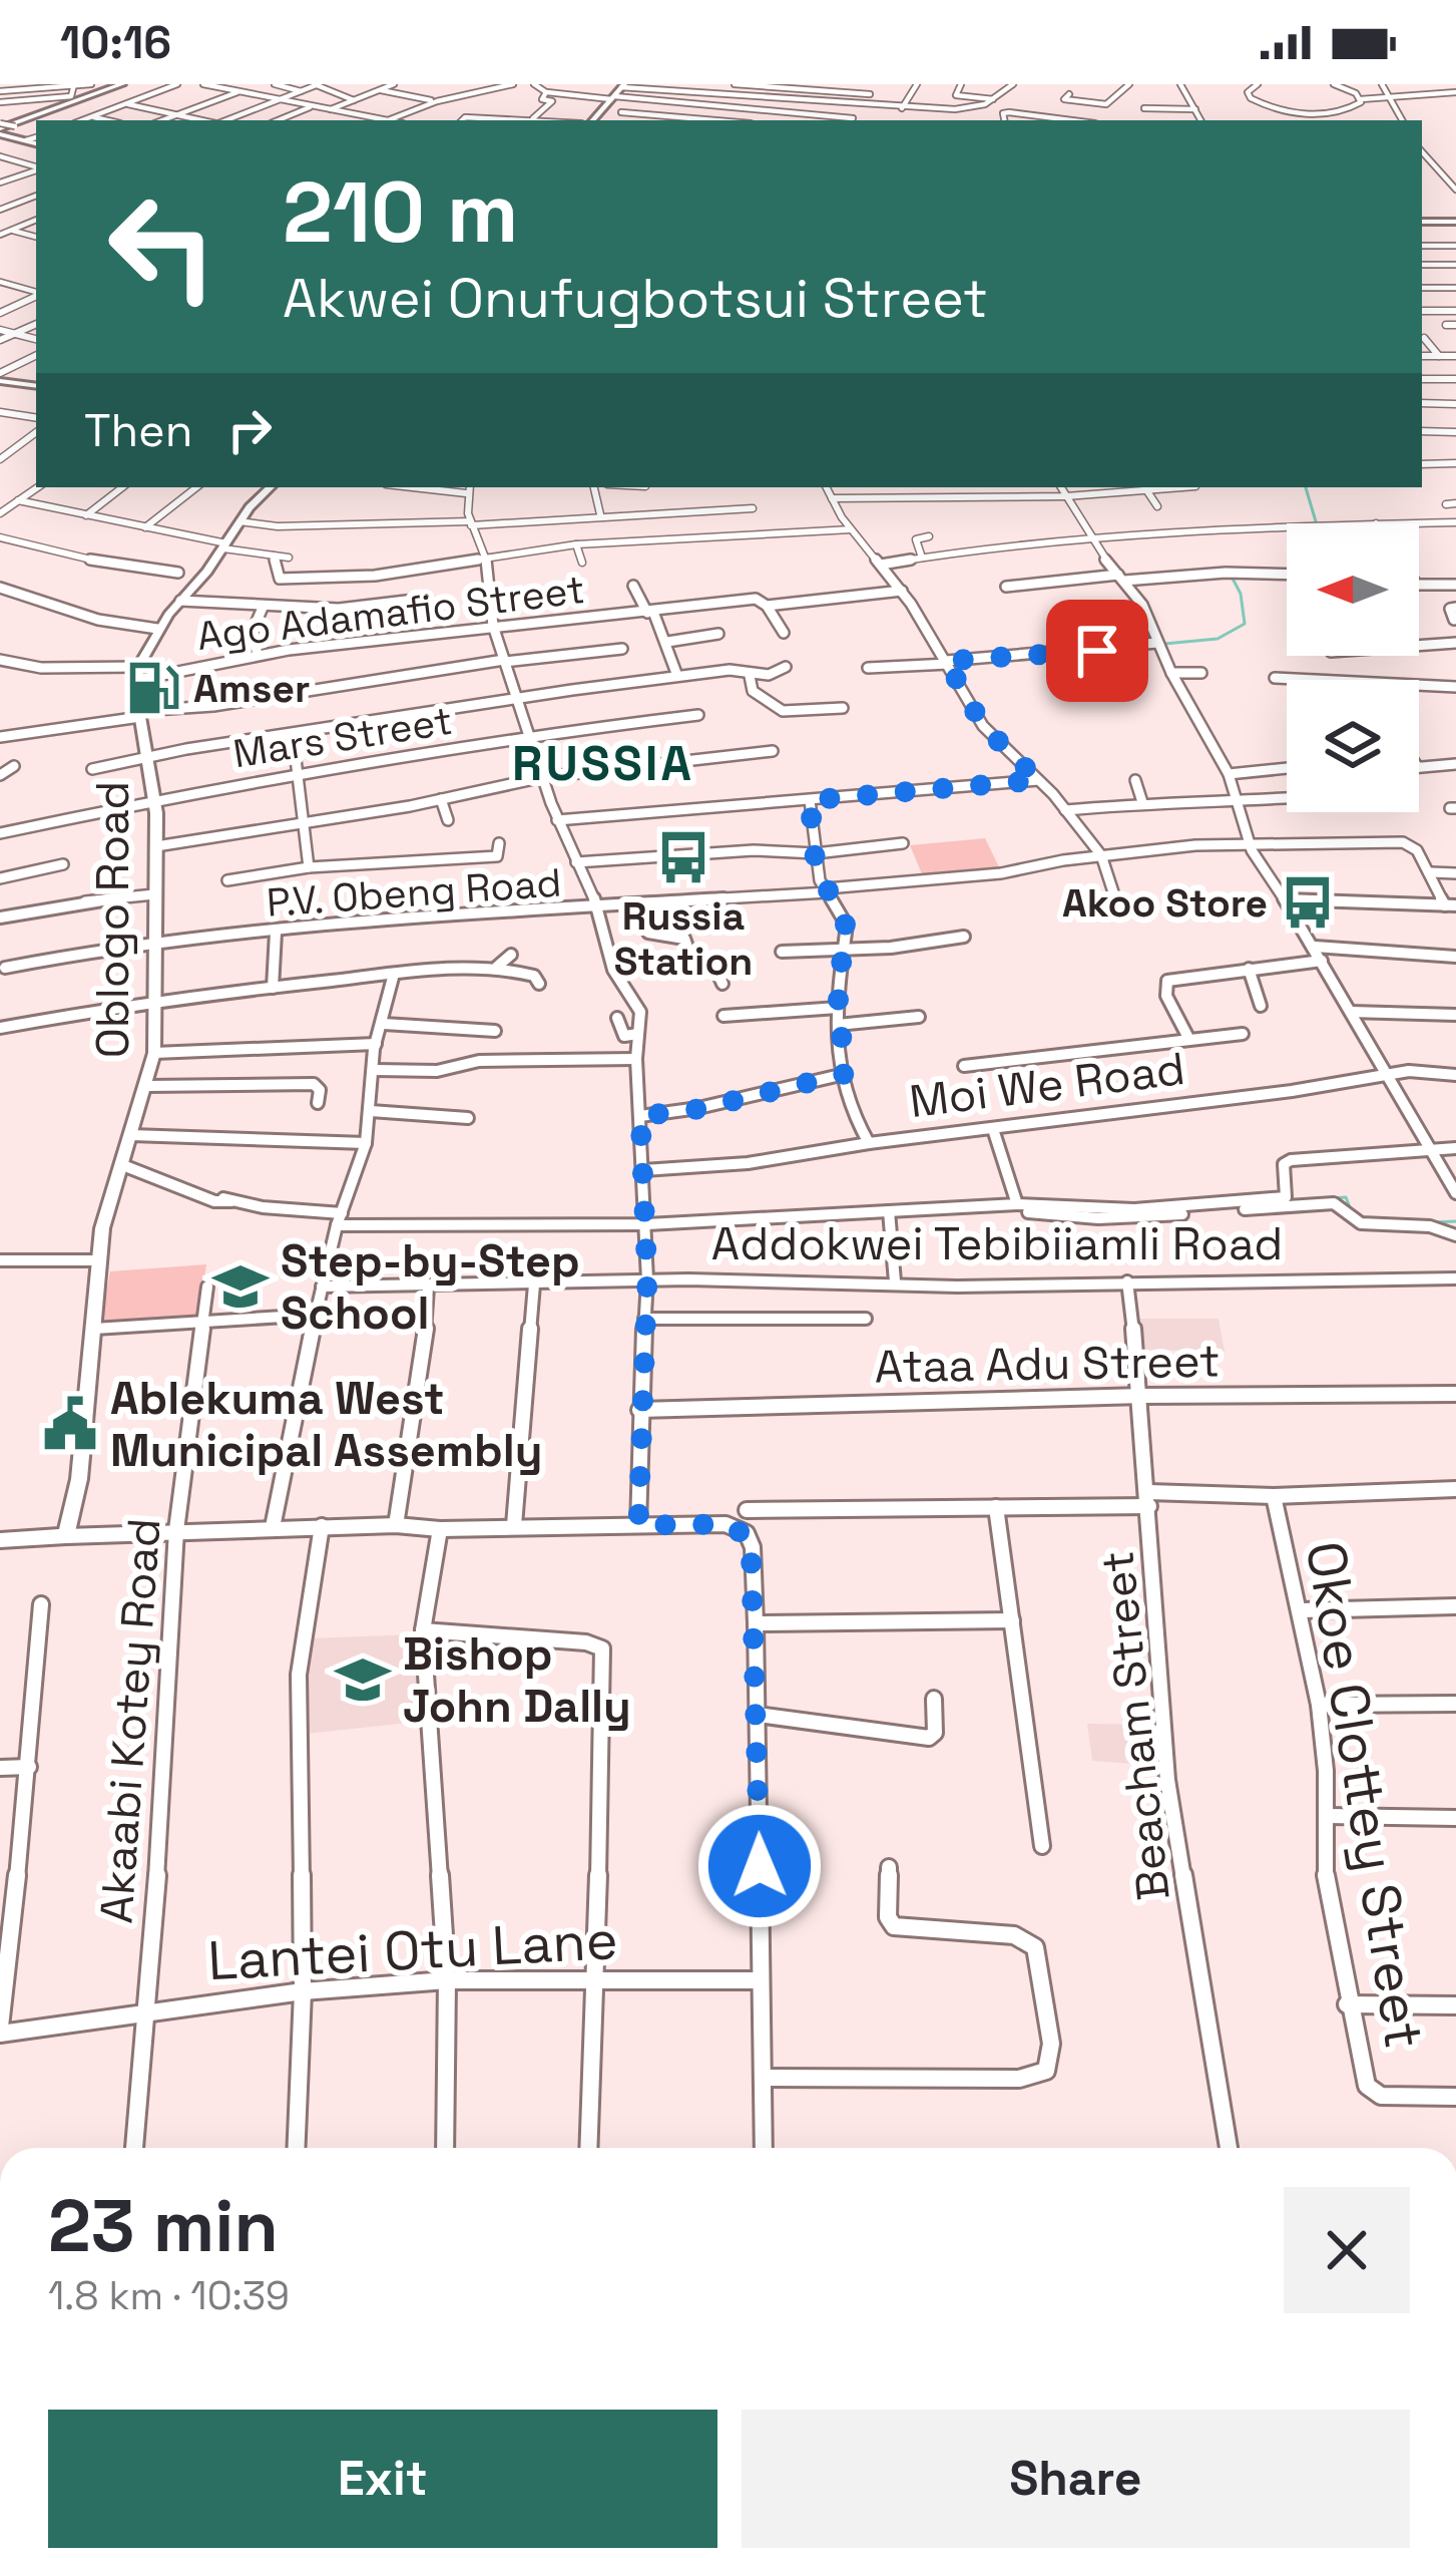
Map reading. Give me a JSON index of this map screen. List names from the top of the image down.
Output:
{
  "streets": {
    "main road": ["Oblogo Road"],
    "street": [
      "Ago Adamafio Street",
      "Mars Street",
      "P.V. Obeng Road",
      "Moi We Road",
      "Addokwei Tebibiiamli Road",
      "Ataa Adu Street",
      "Akaabi Kotey Road",
      "Beacham Street",
      "Okoe Clottey Street",
      "Lantei Otu Lane"
    ]
  },
  "crossings": [
    ["Ago Adamafio Street", "Oblogo Road"],
    ["Mars Street", "Oblogo Road"],
    ["P.V. Obeng Road", "Oblogo Road"],
    ["Addokwei Tebibiiamli Road", "Beacham Street"],
    ["Ataa Adu Street", "Beacham Street"],
    ["Akaabi Kotey Road", "Lantei Otu Lane"]
  ],
  "districts": ["RUSSIA"],
  "places": {
    "fuel station": ["Amser"],
    "bus stop": ["Russia Station", "Akoo Store"],
    "school or university": ["Step-by-Step School", "Bishop John Dally"],
    "public building": ["Ablekuma West Municipal Assembly"]
  },
  "north": "left",
  "page": {
    "status": "10:16",
    "turn": ["210 m", "Akwei Onufugbotsui Street"],
    "then": "Then",
    "heading": ["23 min", "1.8 km · 10:39"],
    "buttons": ["Exit", "Share"]
  }
}
